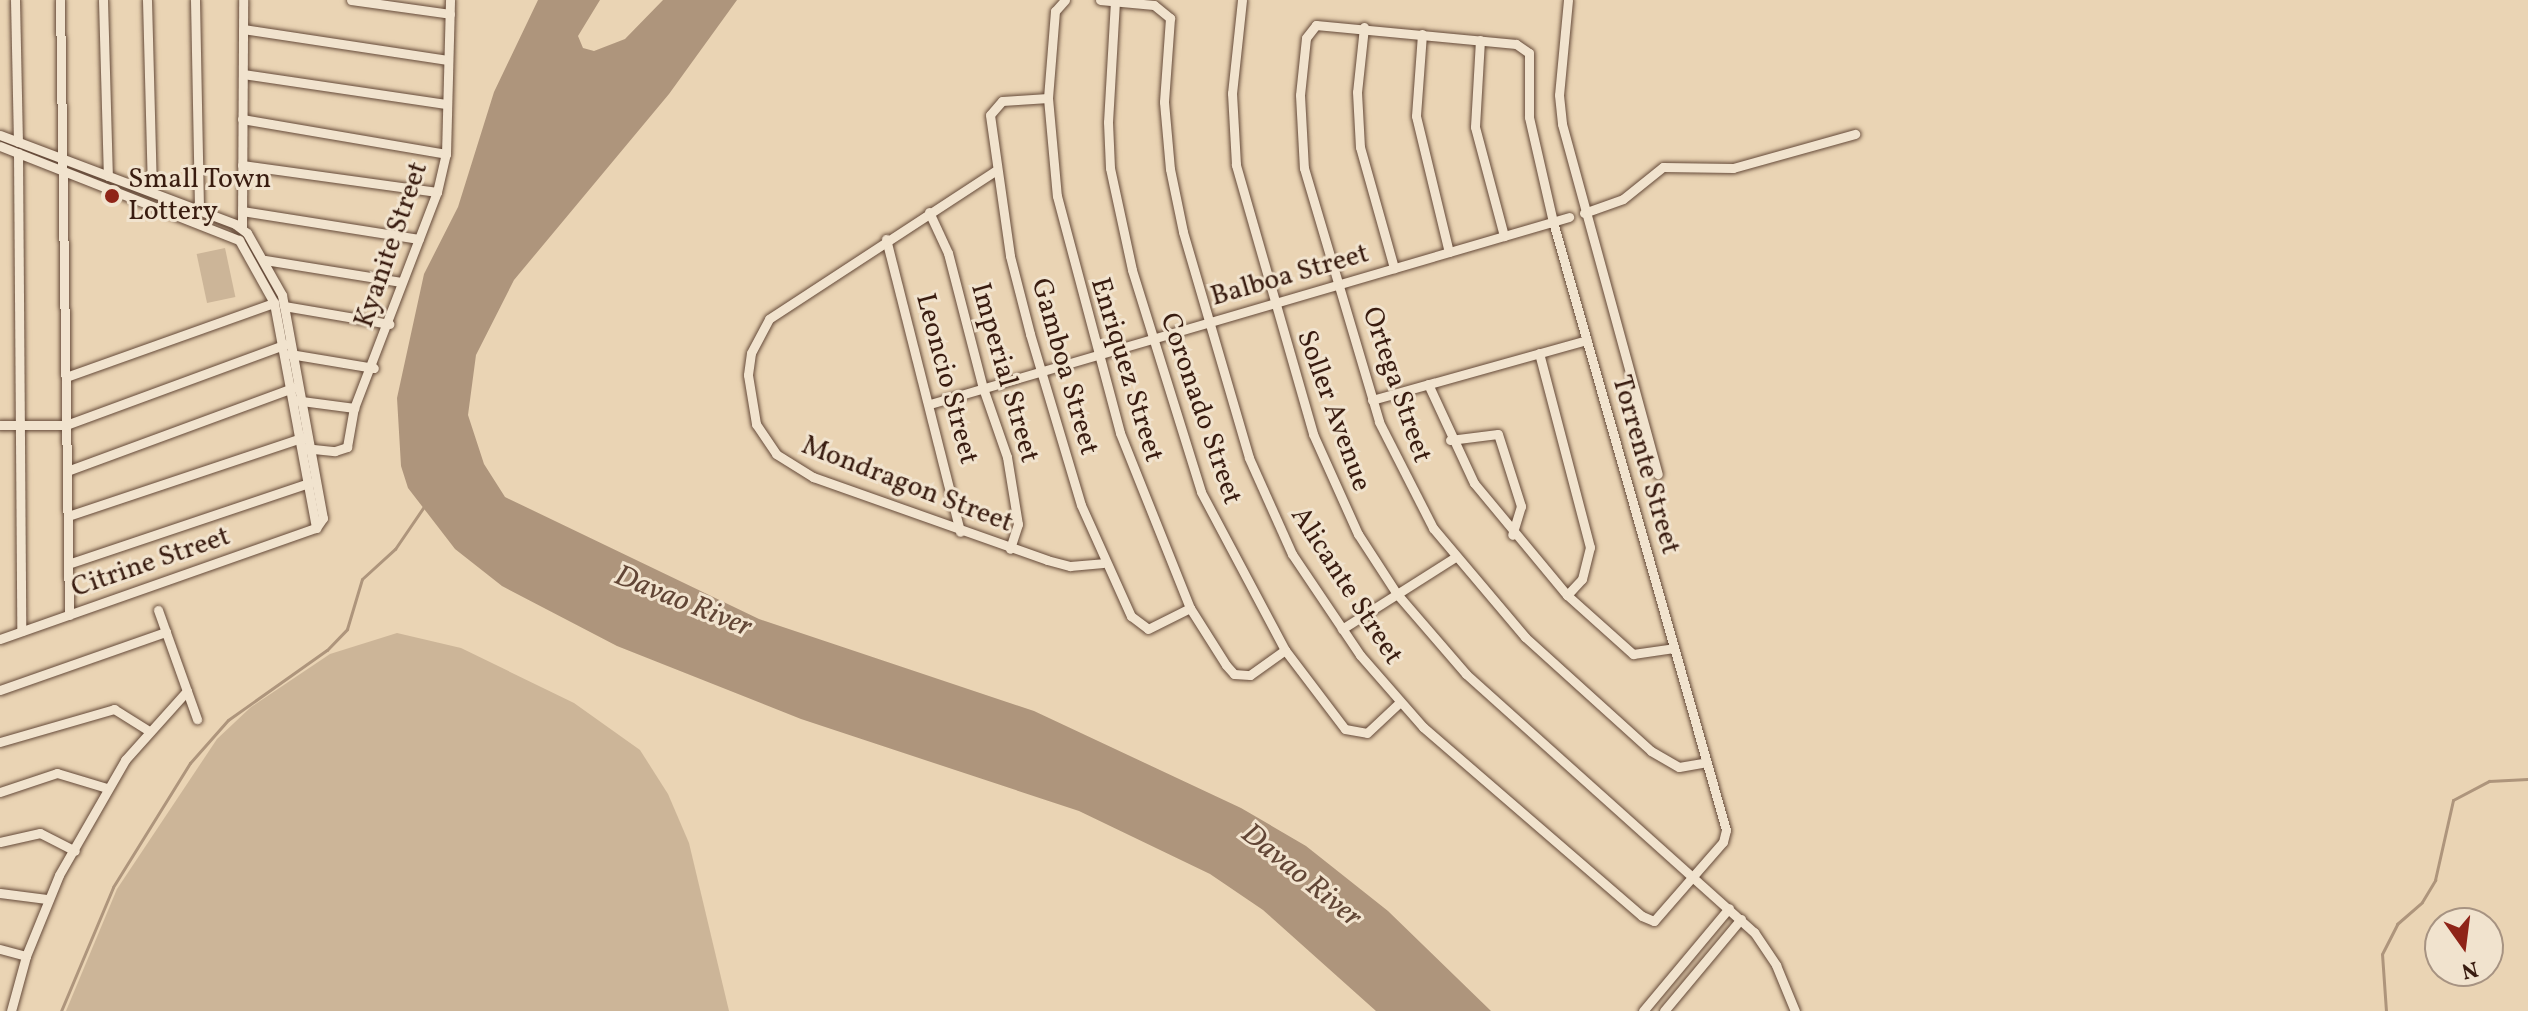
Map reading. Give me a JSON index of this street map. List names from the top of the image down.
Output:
{
  "streets": {
    "street": [
      "Kyanite Street",
      "Balboa Street",
      "Gamboa Street",
      "Enriquez Street",
      "Imperial Street",
      "Leoncio Street",
      "Ortega Street",
      "Coronado Street",
      "Soller Avenue",
      "Torrente Street",
      "Mondragon Street",
      "Citrine Street",
      "Alicante Street"
    ]
  },
  "crossings": [
    ["Balboa Street", "Gamboa Street"],
    ["Balboa Street", "Enriquez Street"],
    ["Balboa Street", "Imperial Street"],
    ["Balboa Street", "Leoncio Street"],
    ["Balboa Street", "Ortega Street"],
    ["Balboa Street", "Coronado Street"],
    ["Balboa Street", "Soller Avenue"],
    ["Balboa Street", "Torrente Street"],
    ["Balboa Street", "Alicante Street"],
    ["Gamboa Street", "Enriquez Street"],
    ["Gamboa Street", "Mondragon Street"],
    ["Enriquez Street", "Coronado Street"],
    ["Imperial Street", "Mondragon Street"],
    ["Leoncio Street", "Mondragon Street"],
    ["Ortega Street", "Torrente Street"],
    ["Coronado Street", "Alicante Street"],
    ["Soller Avenue", "Torrente Street"],
    ["Soller Avenue", "Alicante Street"],
    ["Torrente Street", "Alicante Street"]
  ],
  "water": ["Davao River"],
  "places": ["Small Town Lottery"],
  "north": "bottom"
}
